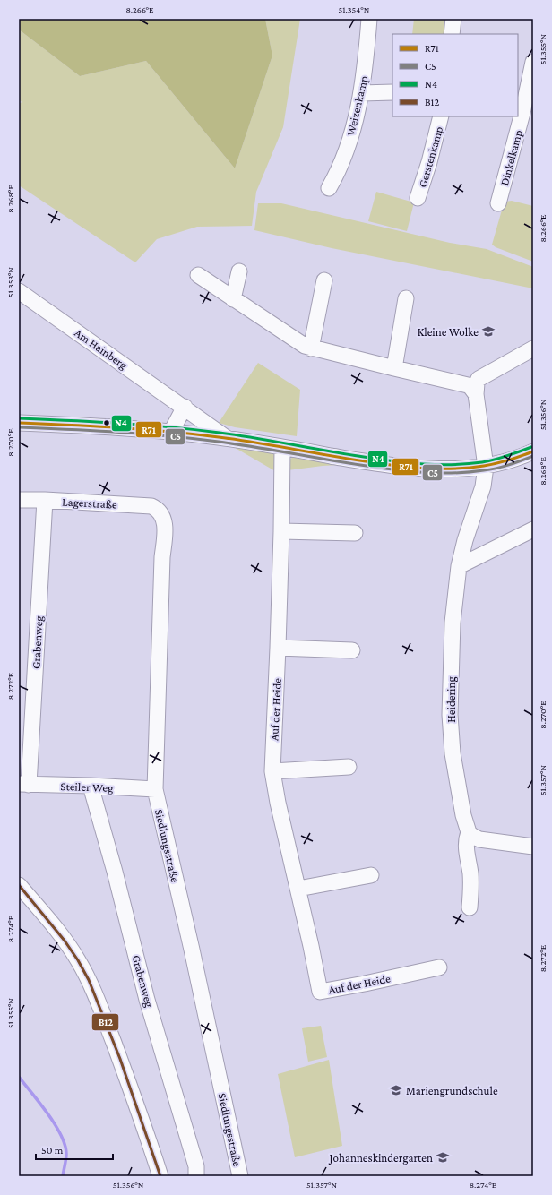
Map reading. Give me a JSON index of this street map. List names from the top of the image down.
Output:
{
  "streets": {
    "street": [
      "Weizenkamp",
      "Gerstenkamp",
      "Dinkelkamp",
      "Am Hainberg",
      "Lagerstraße",
      "Grabenweg",
      "Heidering",
      "Auf der Heide",
      "Steiler Weg",
      "Siedlungsstraße"
    ]
  },
  "crossings": [
    ["Lagerstraße", "Grabenweg"],
    ["Lagerstraße", "Siedlungsstraße"],
    ["Grabenweg", "Steiler Weg"],
    ["Steiler Weg", "Siedlungsstraße"]
  ],
  "places": {
    "school or university": ["Kleine Wolke", "Mariengrundschule", "Johanneskindergarten"]
  },
  "lines": [
    "transit line N4",
    "transit line R71",
    "transit line C5",
    "transit line B12"
  ],
  "legend": [
    "R71",
    "C5",
    "N4",
    "B12"
  ],
  "scale_bar": "50 m",
  "coordinates": [
    "8.266°E",
    "51.354°N",
    "51.355°N",
    "8.268°E",
    "51.353°N",
    "51.356°N",
    "8.270°E",
    "8.272°E",
    "51.357°N",
    "8.274°E"
  ]
}
